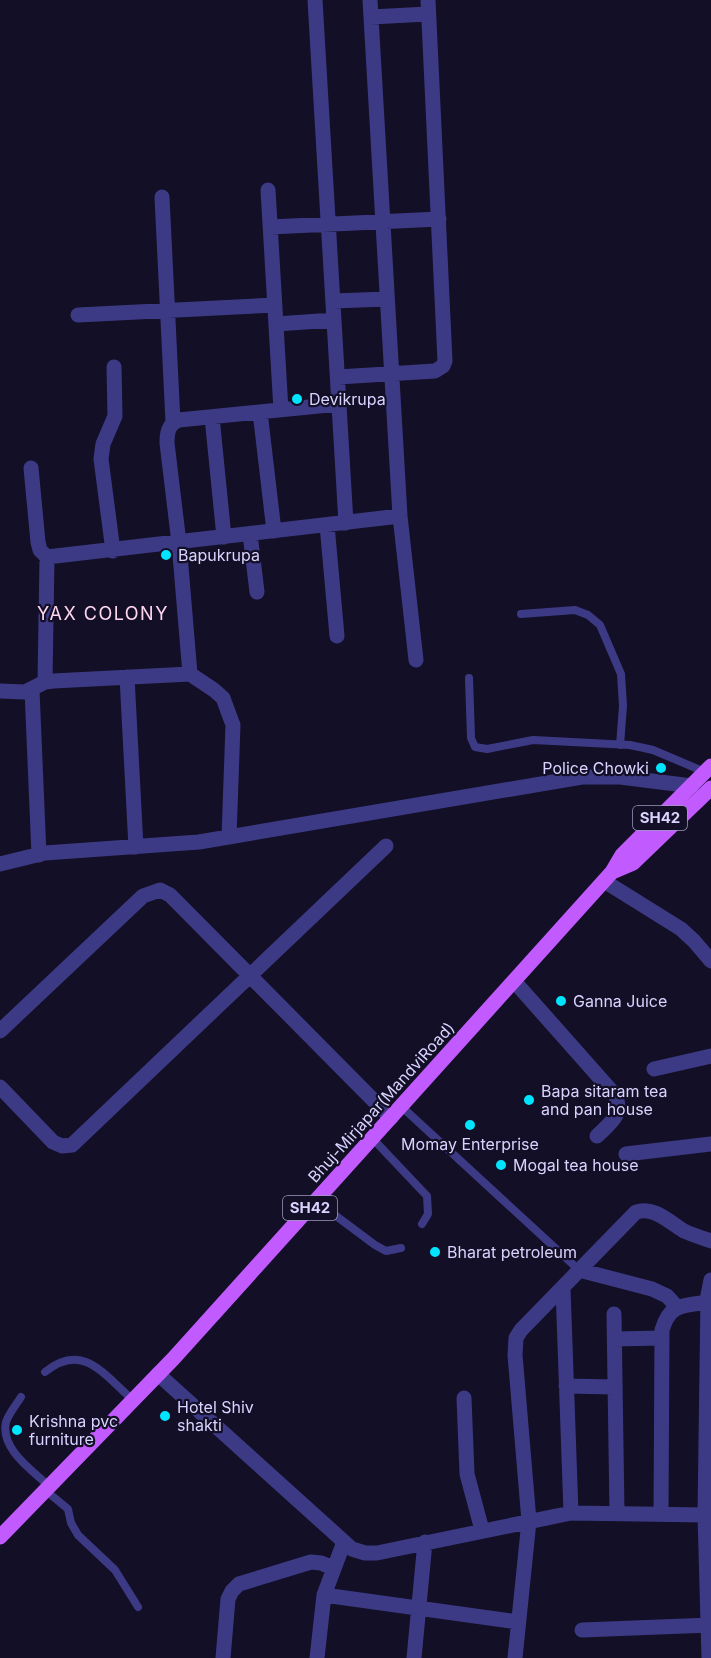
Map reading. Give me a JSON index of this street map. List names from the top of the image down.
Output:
{
  "streets": {
    "main road": ["SH42", "Bhuj-Mirjapar(MandviRoad)"]
  },
  "districts": ["YAX COLONY"],
  "places": [
    "Devikrupa",
    "Bapukrupa",
    "Police Chowki",
    "Ganna Juice",
    "Bapa sitaram tea and pan house",
    "Momay Enterprise",
    "Mogal tea house",
    "Bharat petroleum",
    "Hotel Shiv shakti",
    "Krishna pvc furniture"
  ]
}
